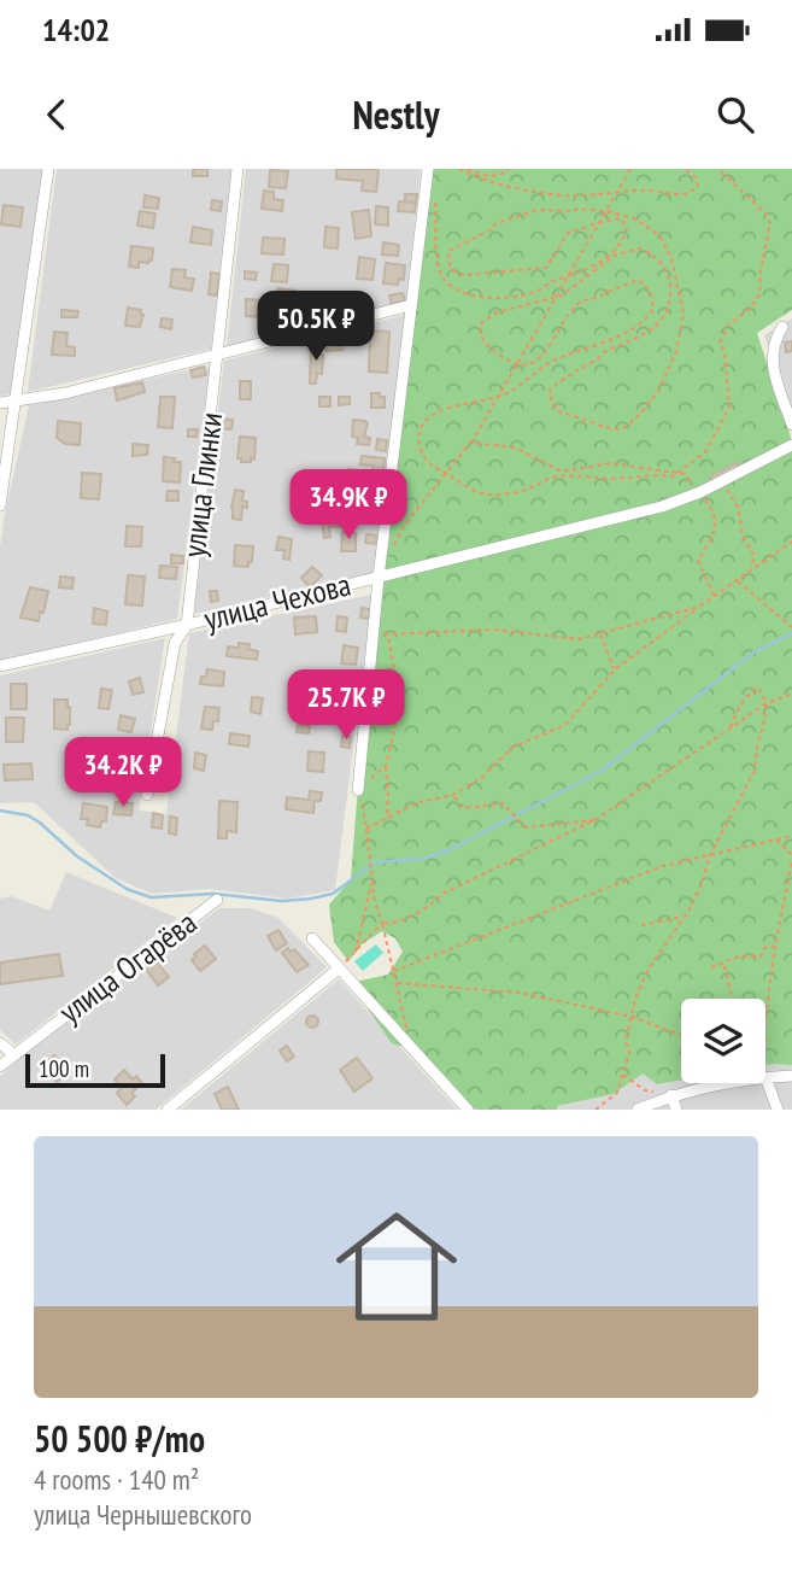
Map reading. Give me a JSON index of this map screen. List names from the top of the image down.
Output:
{
  "streets": {
    "street": ["улица Глинки", "улица Чехова", "улица Огарёва"]
  },
  "crossings": [
    ["улица Глинки", "улица Чехова"]
  ],
  "scale_bar": "100 m",
  "page": {
    "status": "14:02",
    "header": "Nestly",
    "price": [
      "50.5K ₽",
      "34.9K ₽",
      "25.7K ₽",
      "34.2K ₽"
    ],
    "scale": "100 m",
    "list": [
      {
        "name": "50 500 ₽/mo",
        "note": "4 rooms · 140 m² · улица Чернышевского"
      }
    ]
  }
}
